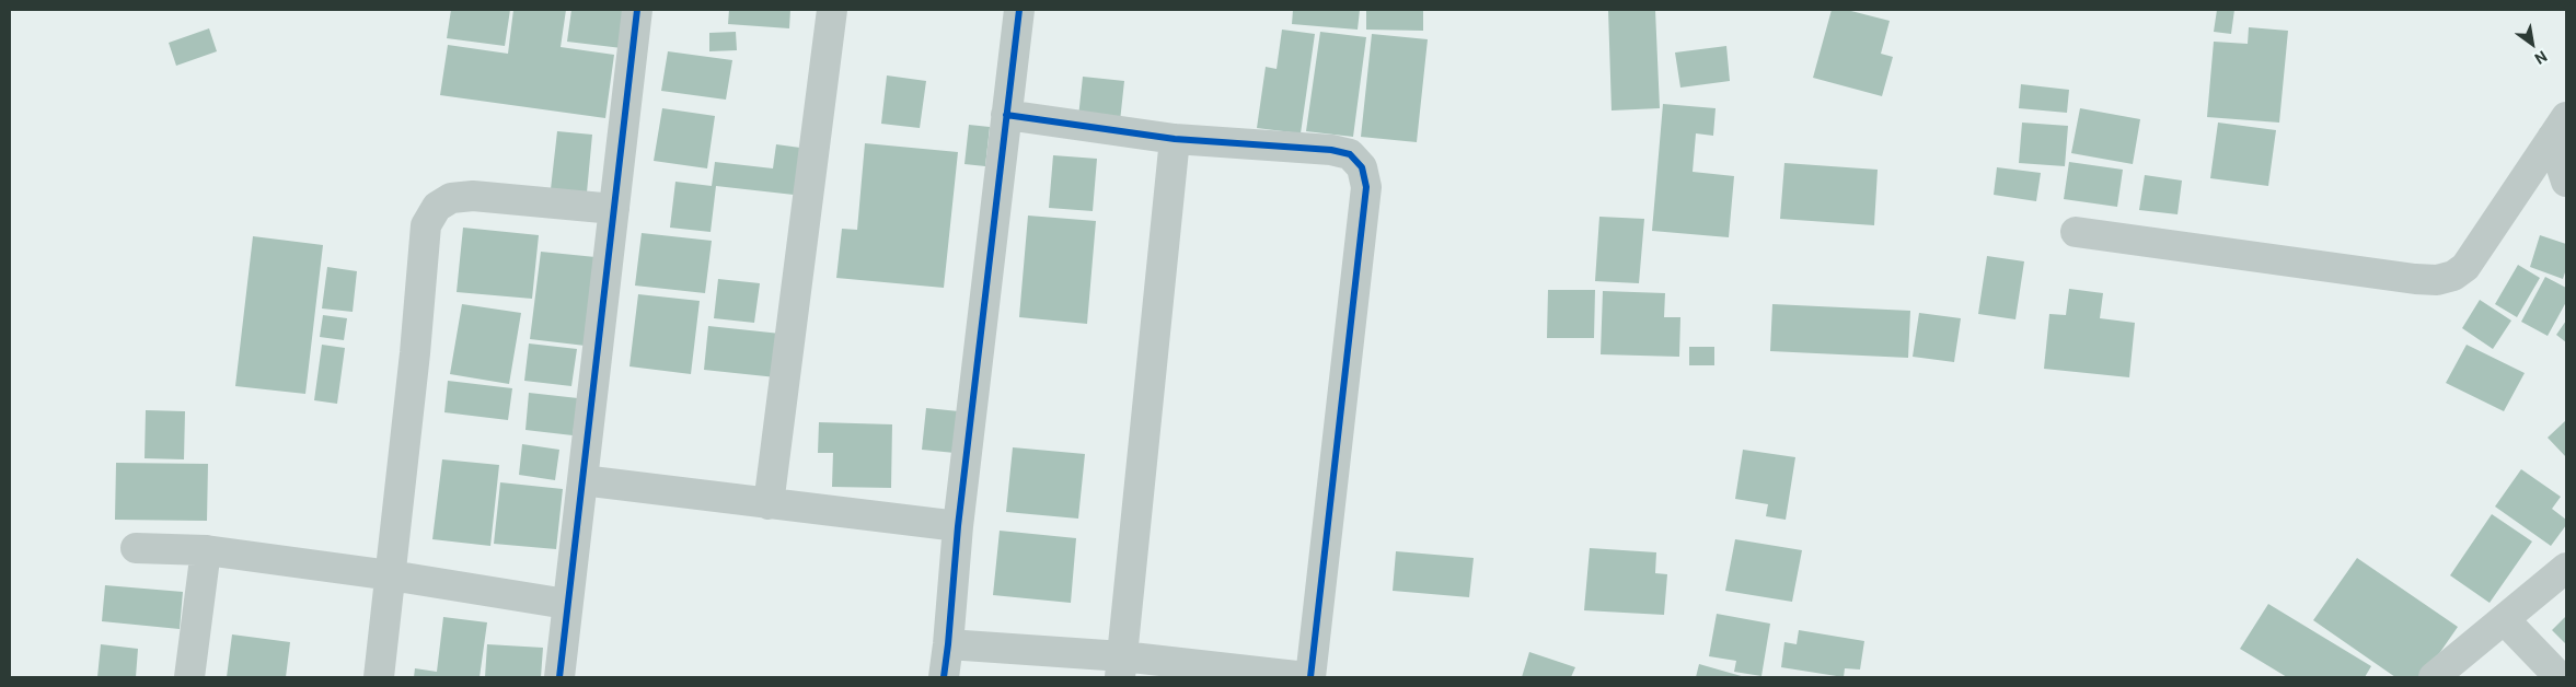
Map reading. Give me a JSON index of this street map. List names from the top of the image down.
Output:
{
  "north": "bottom right"
}
